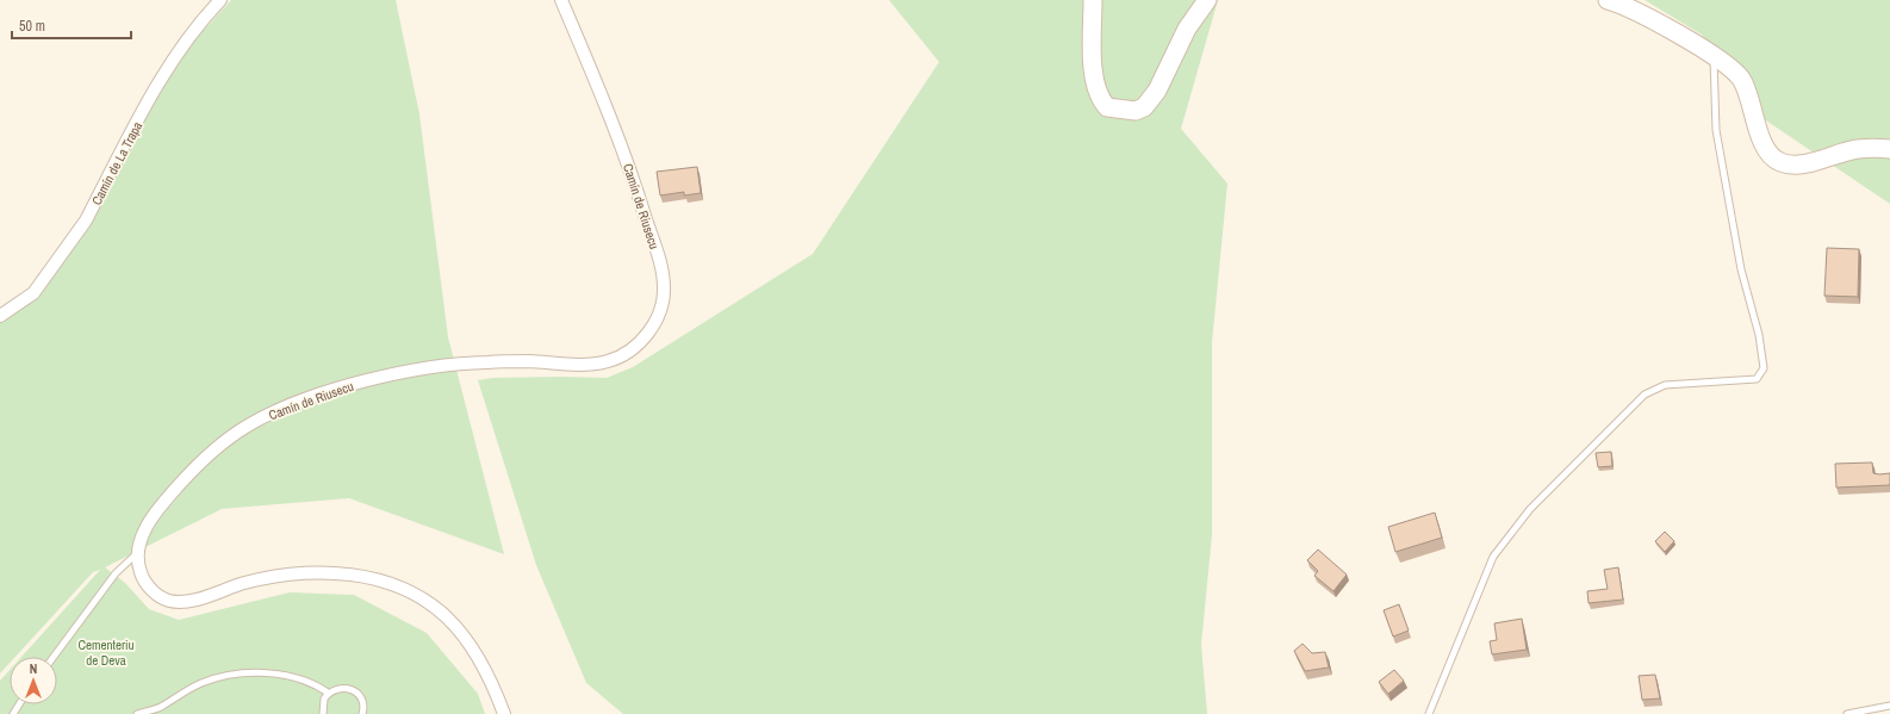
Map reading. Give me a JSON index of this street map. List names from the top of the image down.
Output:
{
  "streets": {
    "street": ["Camín de La Trapa", "Camín de Riusecu"]
  },
  "parks": ["Cementeriu de Deva"],
  "scale_bar": "50 m",
  "north": "top"
}
